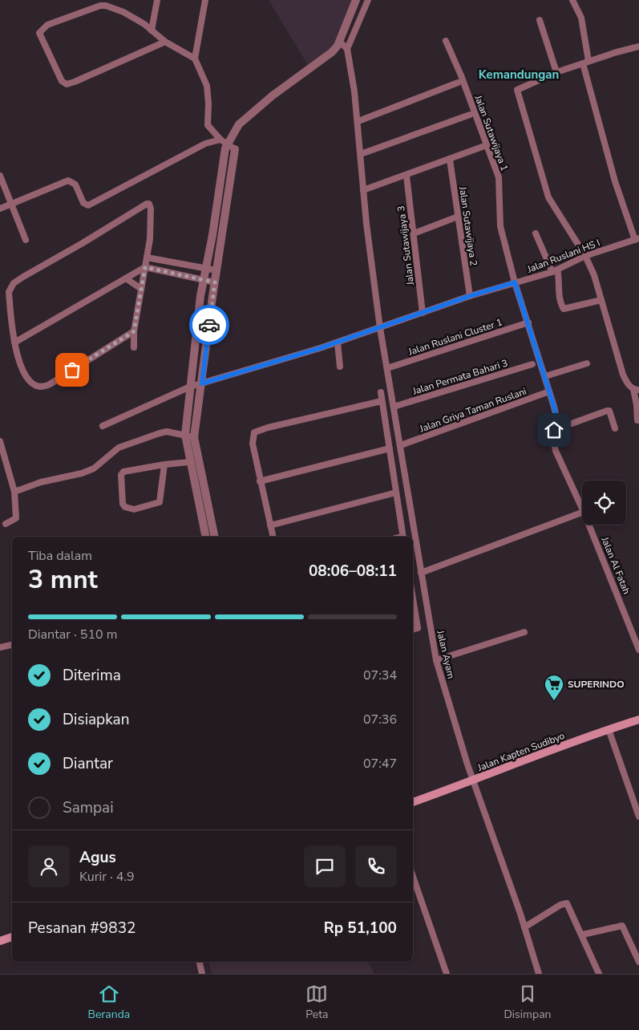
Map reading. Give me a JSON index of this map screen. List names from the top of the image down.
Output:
{
  "streets": {
    "main road": ["Jalan Kapten Sudibyo"],
    "street": [
      "Jalan Sutawijaya 1",
      "Jalan Sutawijaya 2",
      "Jalan Sutawijaya 3",
      "Jalan Ruslani HS I",
      "Jalan Ruslani Cluster 1",
      "Jalan Permata Bahari 3",
      "Jalan Griya Taman Ruslani",
      "Jalan Al Fatah",
      "Jalan Ayam"
    ]
  },
  "crossings": [
    ["Jalan Sutawijaya 1", "Jalan Ruslani HS I"],
    ["Jalan Sutawijaya 1", "Jalan Al Fatah"],
    ["Jalan Sutawijaya 2", "Jalan Ruslani HS I"],
    ["Jalan Sutawijaya 3", "Jalan Ruslani HS I"],
    ["Jalan Ruslani HS I", "Jalan Al Fatah"],
    ["Jalan Ruslani HS I", "Jalan Ayam"],
    ["Jalan Ruslani Cluster 1", "Jalan Al Fatah"],
    ["Jalan Ruslani Cluster 1", "Jalan Ayam"],
    ["Jalan Permata Bahari 3", "Jalan Ayam"],
    ["Jalan Griya Taman Ruslani", "Jalan Al Fatah"],
    ["Jalan Griya Taman Ruslani", "Jalan Ayam"],
    ["Jalan Ayam", "Jalan Kapten Sudibyo"]
  ],
  "districts": ["Kemandungan"],
  "places": {
    "supermarket": ["SUPERINDO"]
  },
  "page": {
    "heading": ["3 mnt", "Tiba dalam", "08:06–08:11"],
    "panel": [
      "Agus",
      "Kurir · 4.9",
      "Pesanan #9832",
      "Rp 51,100"
    ],
    "bar": "Diantar · 510 m",
    "list": [
      ["Diterima", "07:34"],
      ["Disiapkan", "07:36"],
      ["Diantar", "07:47"],
      "Sampai"
    ],
    "tabs": ["Beranda", "Peta", "Disimpan"]
  }
}
